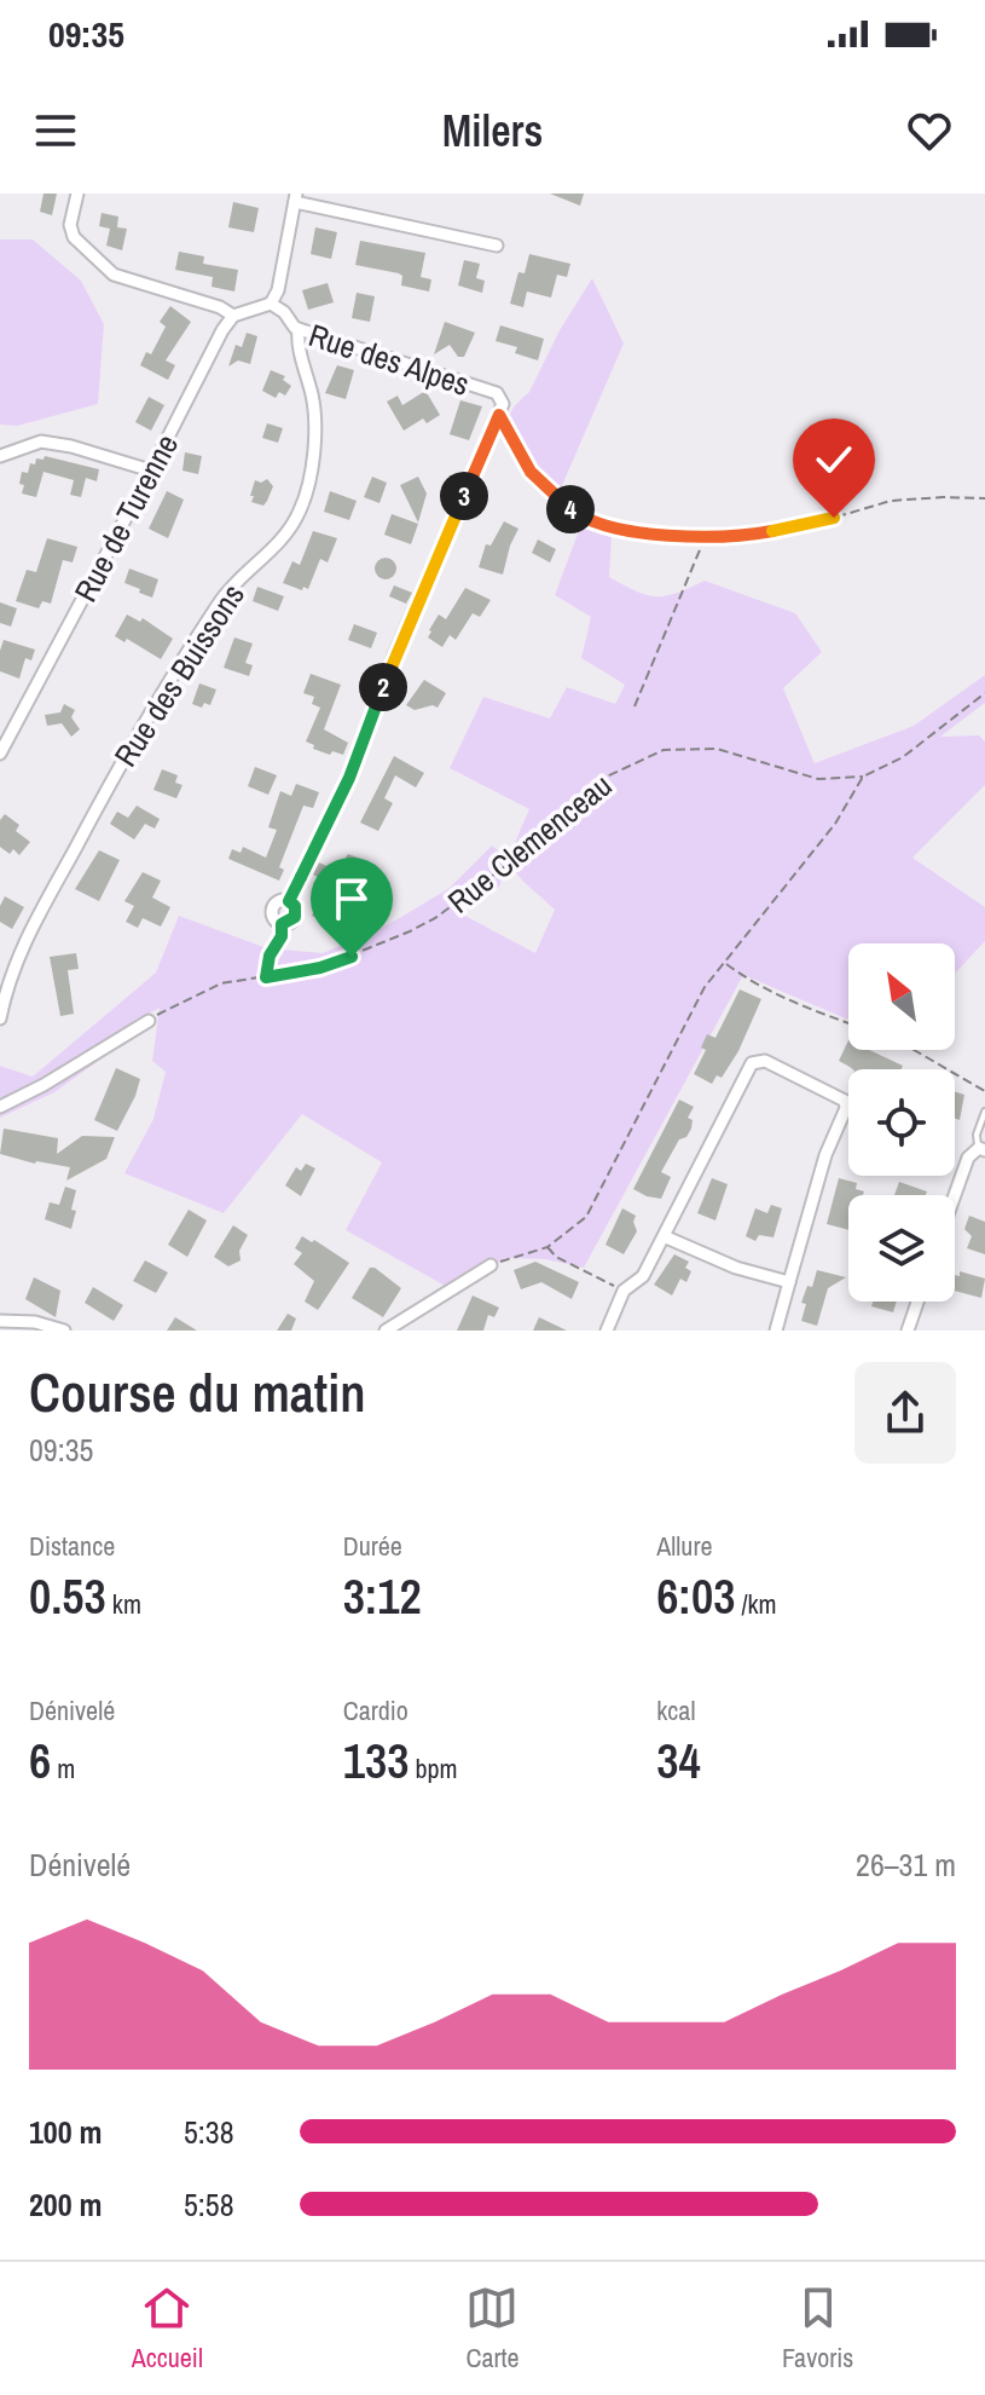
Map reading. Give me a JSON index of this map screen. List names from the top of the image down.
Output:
{
  "streets": {
    "street": ["Rue des Alpes", "Rue de Turenne", "Rue des Buissons"],
    "path": ["Rue Clemenceau"]
  },
  "crossings": [
    ["Rue des Alpes", "Rue des Buissons"]
  ],
  "north": "top left",
  "page": {
    "status": "09:35",
    "header": "Milers",
    "pins": ["3", "4", "2"],
    "heading": ["Course du matin", "09:35"],
    "stats": [
      ["Distance", "0.53 km"],
      ["Durée", "3:12"],
      ["Allure", "6:03 /km"],
      ["Dénivelé", "6 m"],
      ["Cardio", "133 bpm"],
      ["kcal", "34"]
    ],
    "chart": ["Dénivelé", "26–31 m"],
    "list": [
      {
        "name": "100 m",
        "note": "5:38"
      },
      {
        "name": "200 m",
        "note": "5:58"
      }
    ],
    "tabs": ["Accueil", "Carte", "Favoris"]
  }
}
